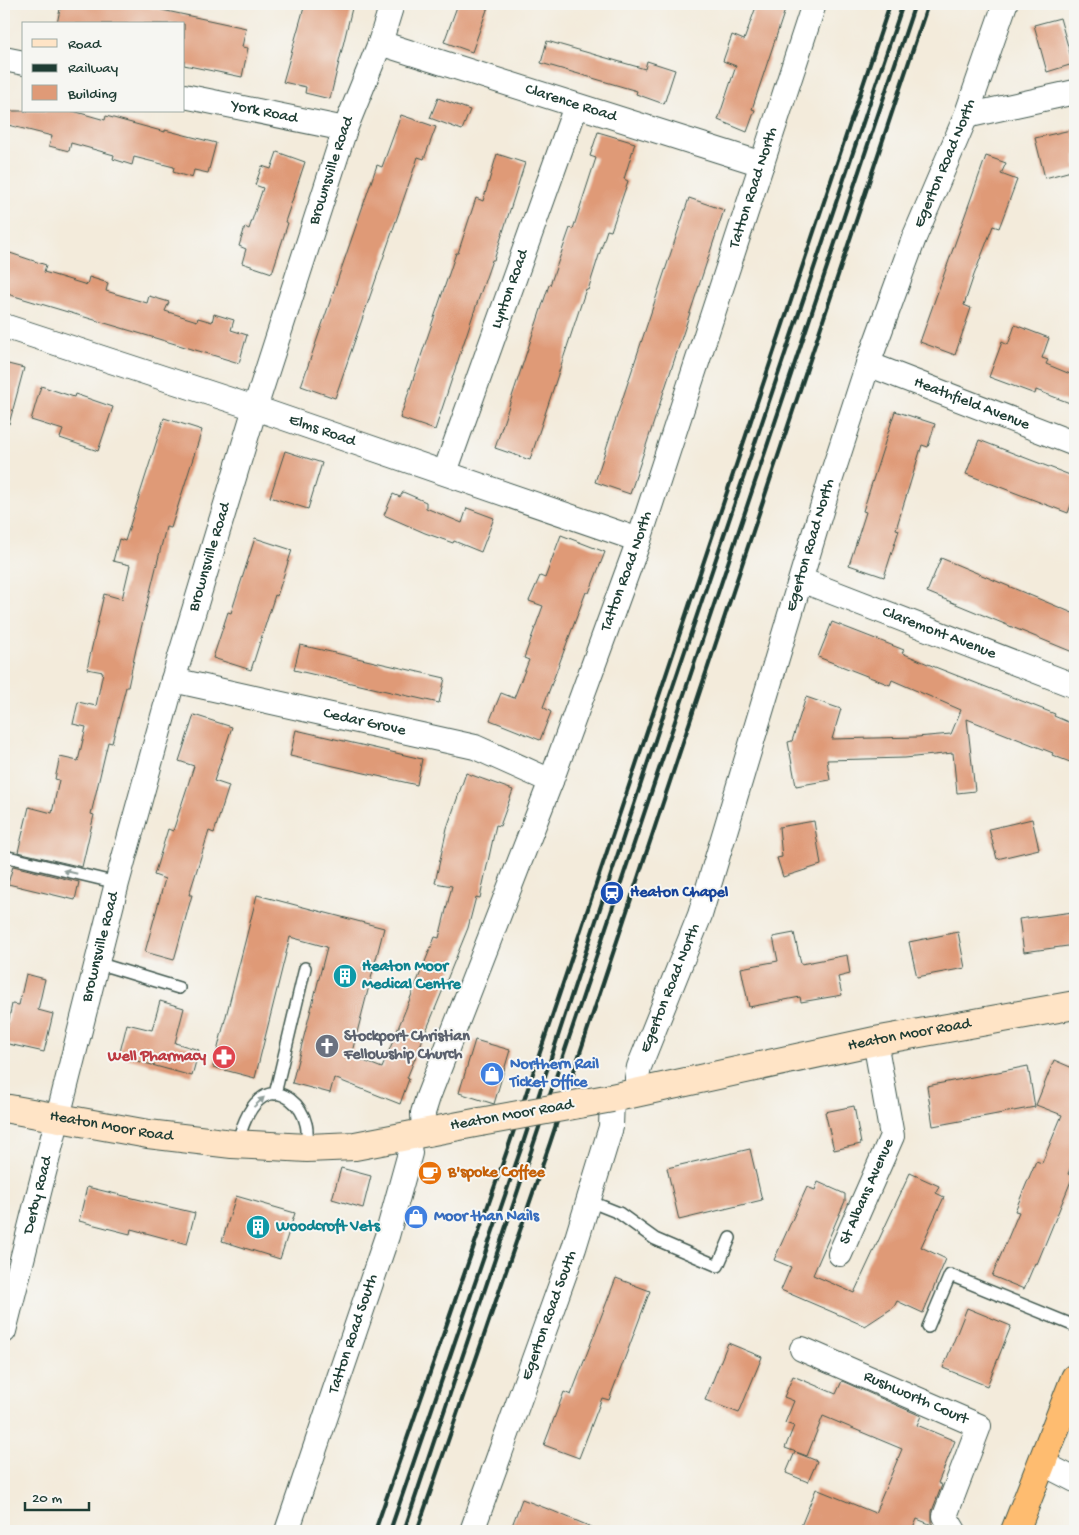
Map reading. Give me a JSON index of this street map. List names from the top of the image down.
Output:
{
  "streets": {
    "main road": ["Heaton Moor Road"],
    "street": [
      "Clarence Road",
      "York Road",
      "Egerton Road North",
      "Brownsville Road",
      "Tatton Road North",
      "Lynton Road",
      "Heathfield Avenue",
      "Elms Road",
      "Claremont Avenue",
      "Cedar Grove",
      "St Albans Avenue",
      "Derby Road",
      "Egerton Road South",
      "Tatton Road South",
      "Rushworth Court"
    ]
  },
  "crossings": [
    ["Clarence Road", "Brownsville Road"],
    ["Clarence Road", "Tatton Road North"],
    ["Clarence Road", "Lynton Road"],
    ["York Road", "Brownsville Road"],
    ["Egerton Road North", "Heathfield Avenue"],
    ["Egerton Road North", "Claremont Avenue"],
    ["Egerton Road North", "Heaton Moor Road"],
    ["Egerton Road North", "Egerton Road South"],
    ["Brownsville Road", "Elms Road"],
    ["Brownsville Road", "Cedar Grove"],
    ["Brownsville Road", "Heaton Moor Road"],
    ["Brownsville Road", "Derby Road"],
    ["Tatton Road North", "Elms Road"],
    ["Tatton Road North", "Cedar Grove"],
    ["Tatton Road North", "Heaton Moor Road"],
    ["Tatton Road North", "Tatton Road South"],
    ["Lynton Road", "Elms Road"],
    ["Heaton Moor Road", "St Albans Avenue"],
    ["Heaton Moor Road", "Derby Road"],
    ["Heaton Moor Road", "Egerton Road South"],
    ["Heaton Moor Road", "Tatton Road South"]
  ],
  "places": {
    "station": ["Heaton Chapel"],
    "building": ["Heaton Moor Medical Centre", "Woodcroft Vets"],
    "church": ["Stockport Christian Fellowship Church"],
    "pharmacy": ["Well Pharmacy"],
    "shop": ["Northern Rail Ticket Office", "Moor than Nails"],
    "cafe": ["B'spoke Coffee"]
  },
  "legend": ["Road", "Railway", "Building"],
  "scale_bar": "20 m"
}
